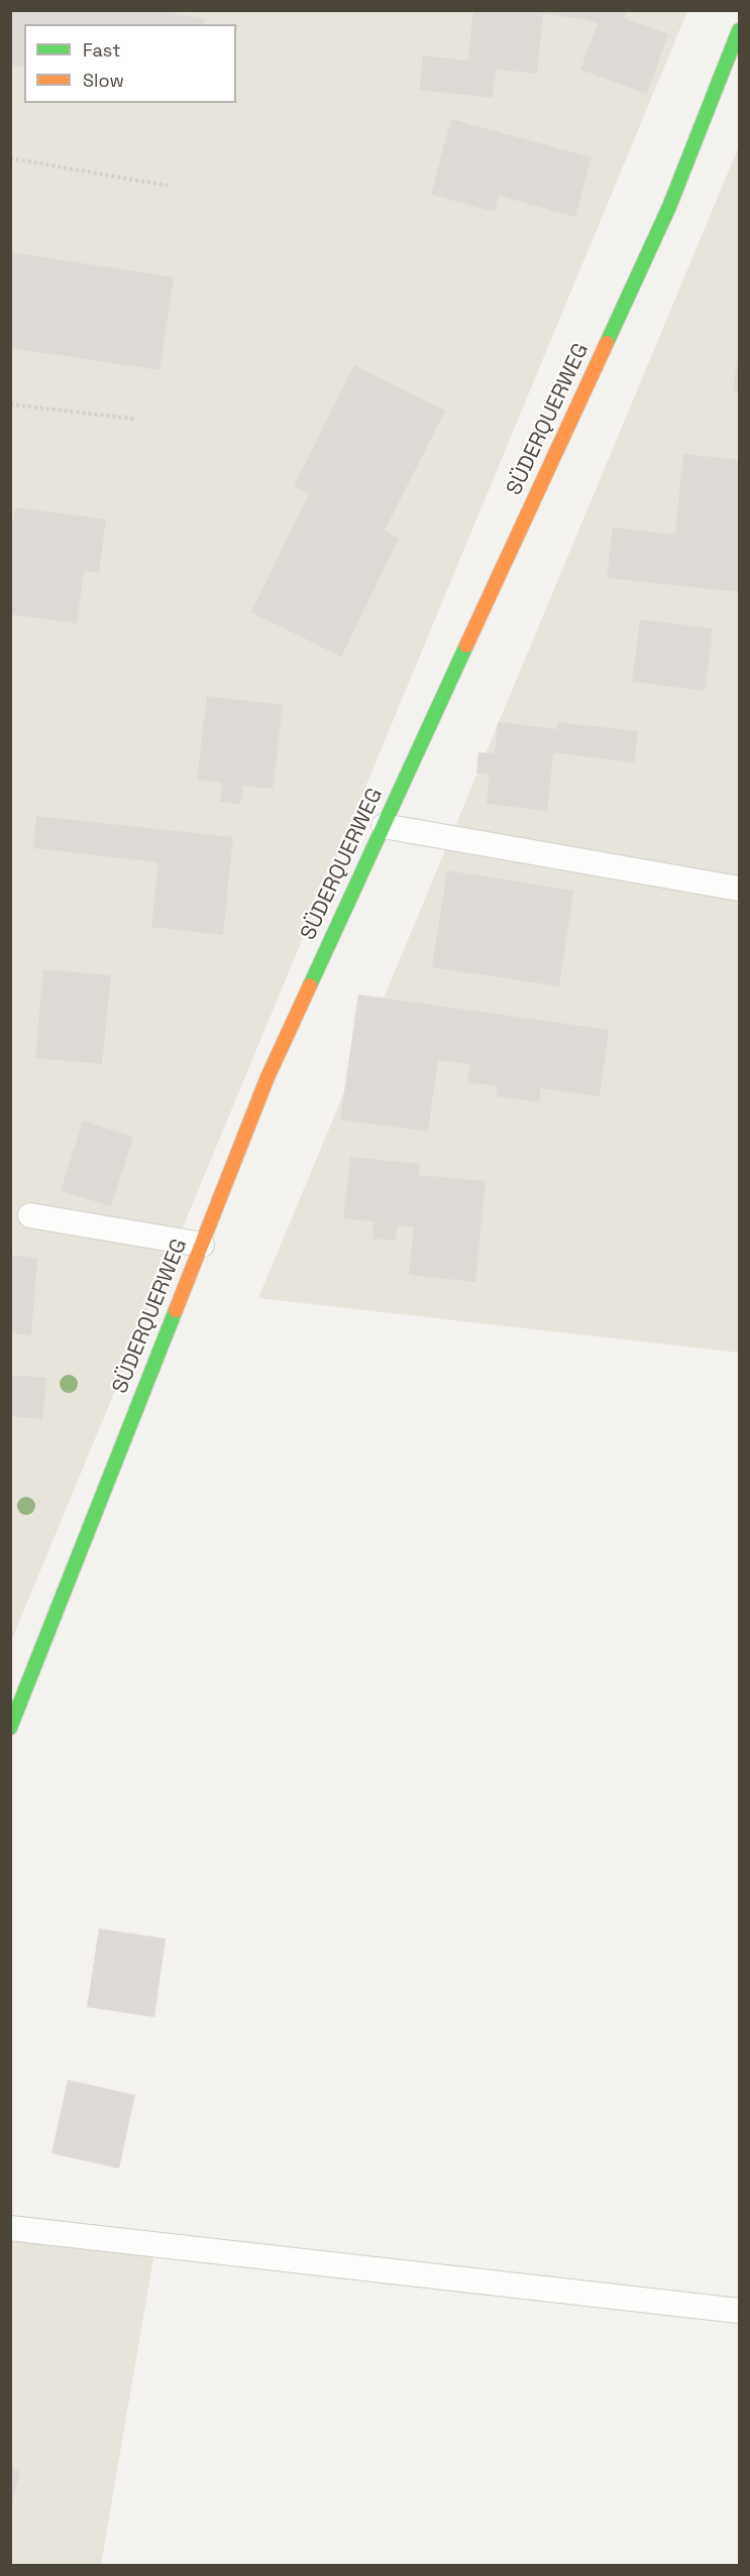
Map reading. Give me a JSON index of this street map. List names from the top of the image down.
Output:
{
  "streets": {
    "street": ["SÜDERQUERWEG"]
  },
  "legend": ["Fast", "Slow"]
}
